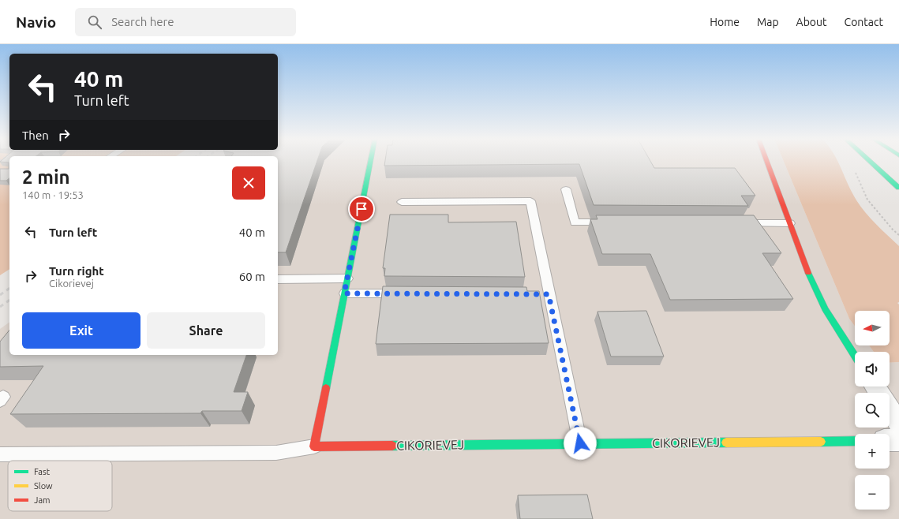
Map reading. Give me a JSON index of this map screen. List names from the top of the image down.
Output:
{
  "streets": {
    "street": ["CIKORIEVEJ"]
  },
  "legend": ["Fast", "Slow", "Jam"],
  "north": "left",
  "page": {
    "header": "Navio",
    "search": "Search here",
    "nav": [
      "Home",
      "Map",
      "About",
      "Contact"
    ],
    "turn": ["40 m", "Turn left"],
    "then": "Then",
    "heading": ["2 min", "140 m · 19:53"],
    "list": [
      {
        "name": "Turn left",
        "value": "40 m"
      },
      {
        "name": "Turn right",
        "note": "Cikorievej",
        "value": "60 m"
      }
    ],
    "buttons": ["Exit", "Share"],
    "map_buttons": ["+", "−"]
  }
}
